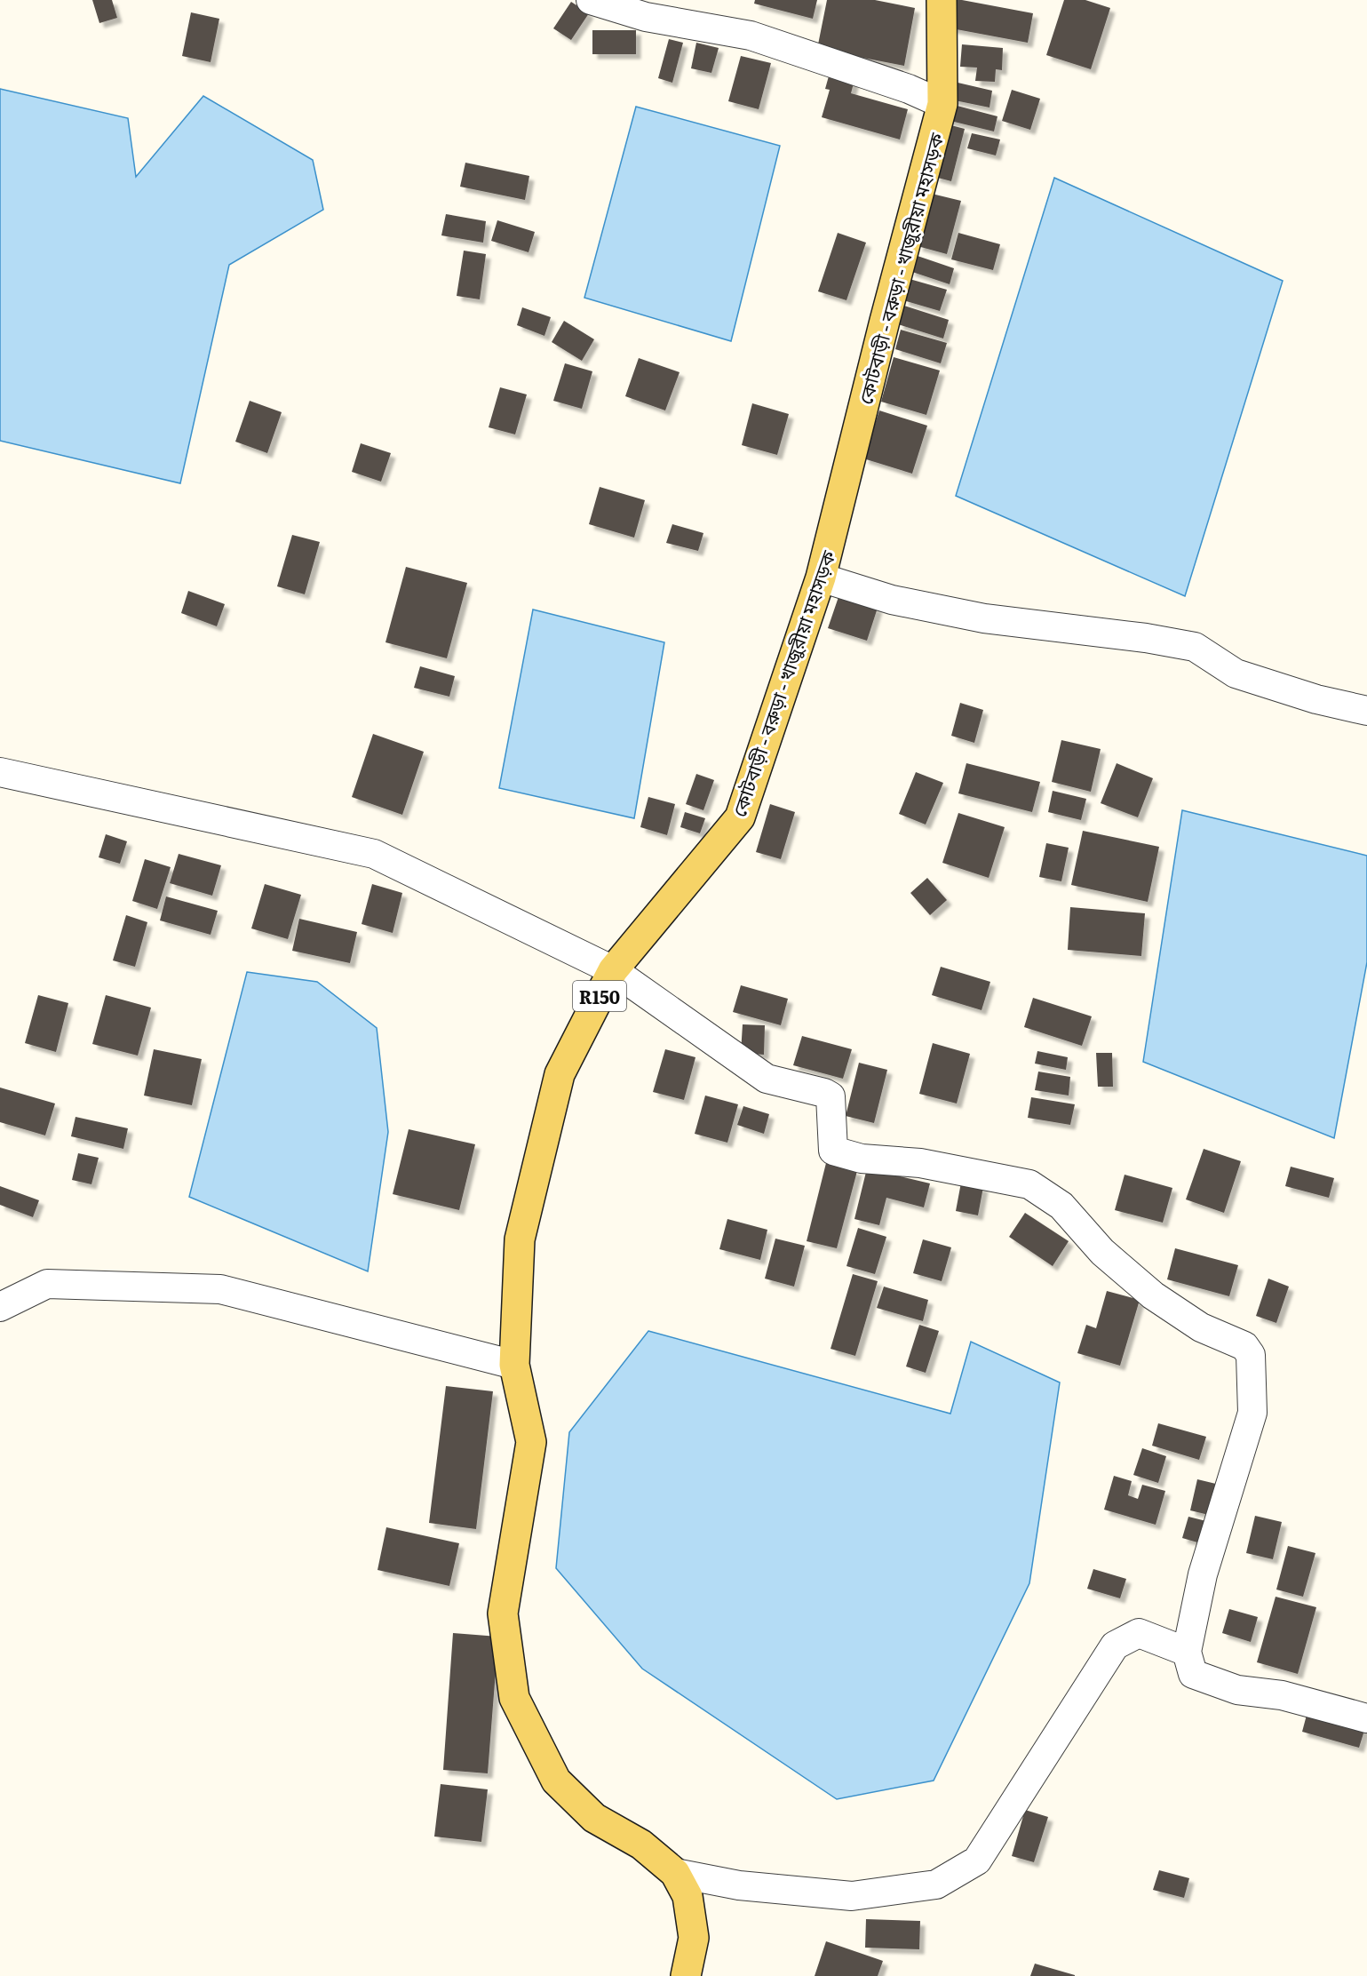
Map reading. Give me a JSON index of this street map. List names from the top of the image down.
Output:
{
  "streets": {
    "main road": ["কোটবাড়ী - বরুড়া - খাজুরীয়া মহাসড়ক", "R150"]
  }
}
